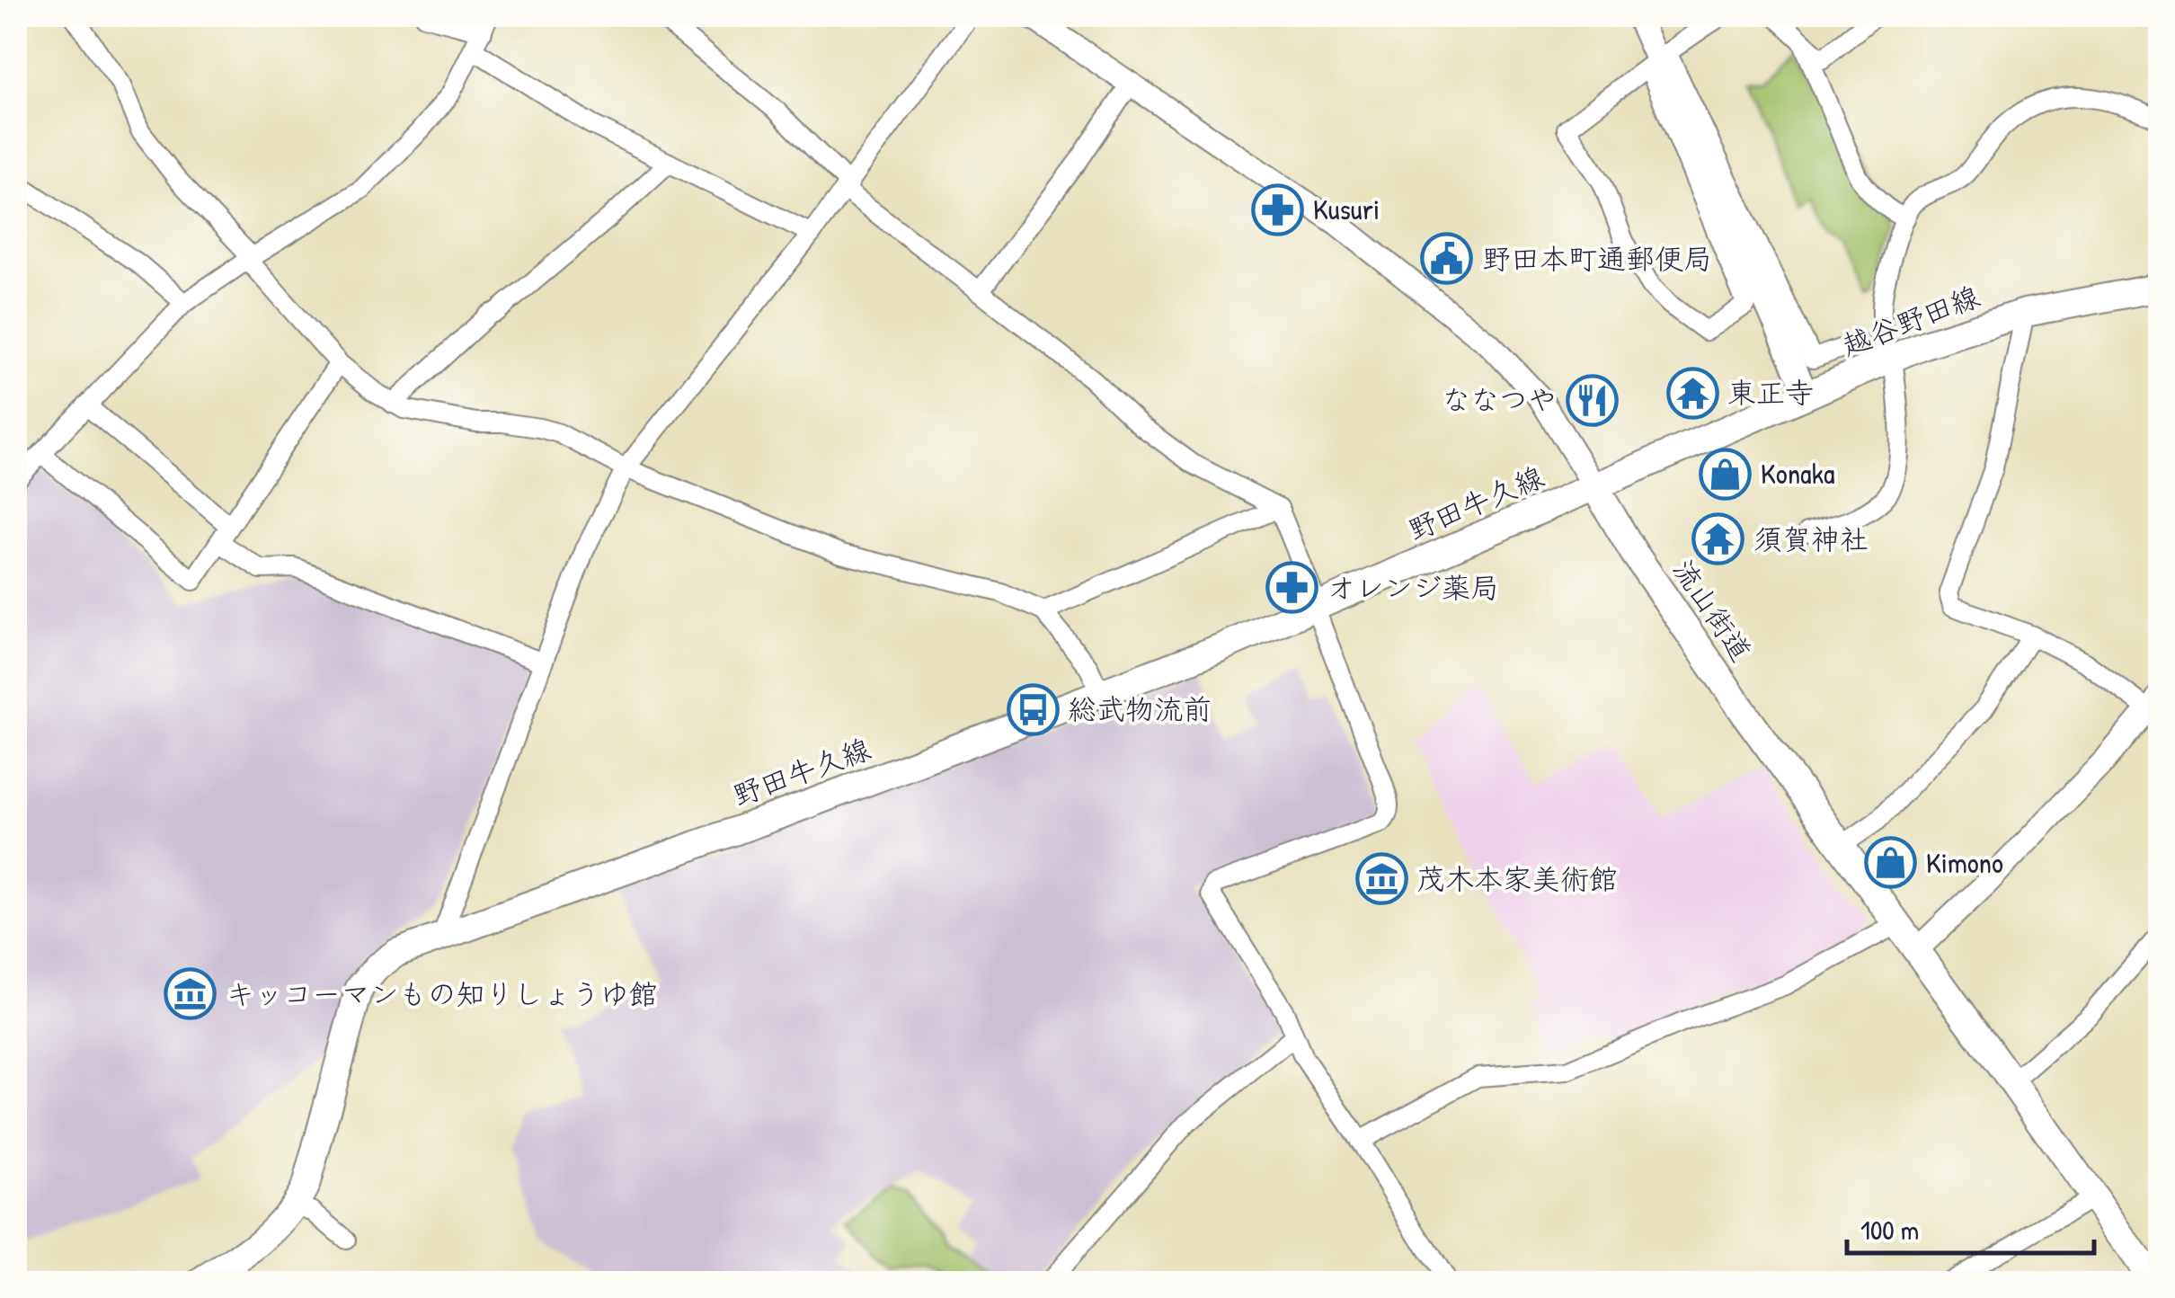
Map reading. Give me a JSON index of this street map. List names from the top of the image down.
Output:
{
  "streets": {
    "main road": ["越谷野田線", "野田牛久線", "流山街道"]
  },
  "crossings": [
    ["越谷野田線", "野田牛久線"],
    ["越谷野田線", "流山街道"],
    ["野田牛久線", "流山街道"]
  ],
  "places": {
    "pharmacy": ["Kusuri", "オレンジ薬局"],
    "public building": ["野田本町通郵便局"],
    "temple": ["東正寺", "須賀神社"],
    "restaurant": ["ななつや"],
    "shop": ["Konaka", "Kimono"],
    "bus stop": ["総武物流前"],
    "museum": ["茂木本家美術館", "キッコーマンもの知りしょうゆ館"]
  },
  "scale_bar": "100 m"
}
